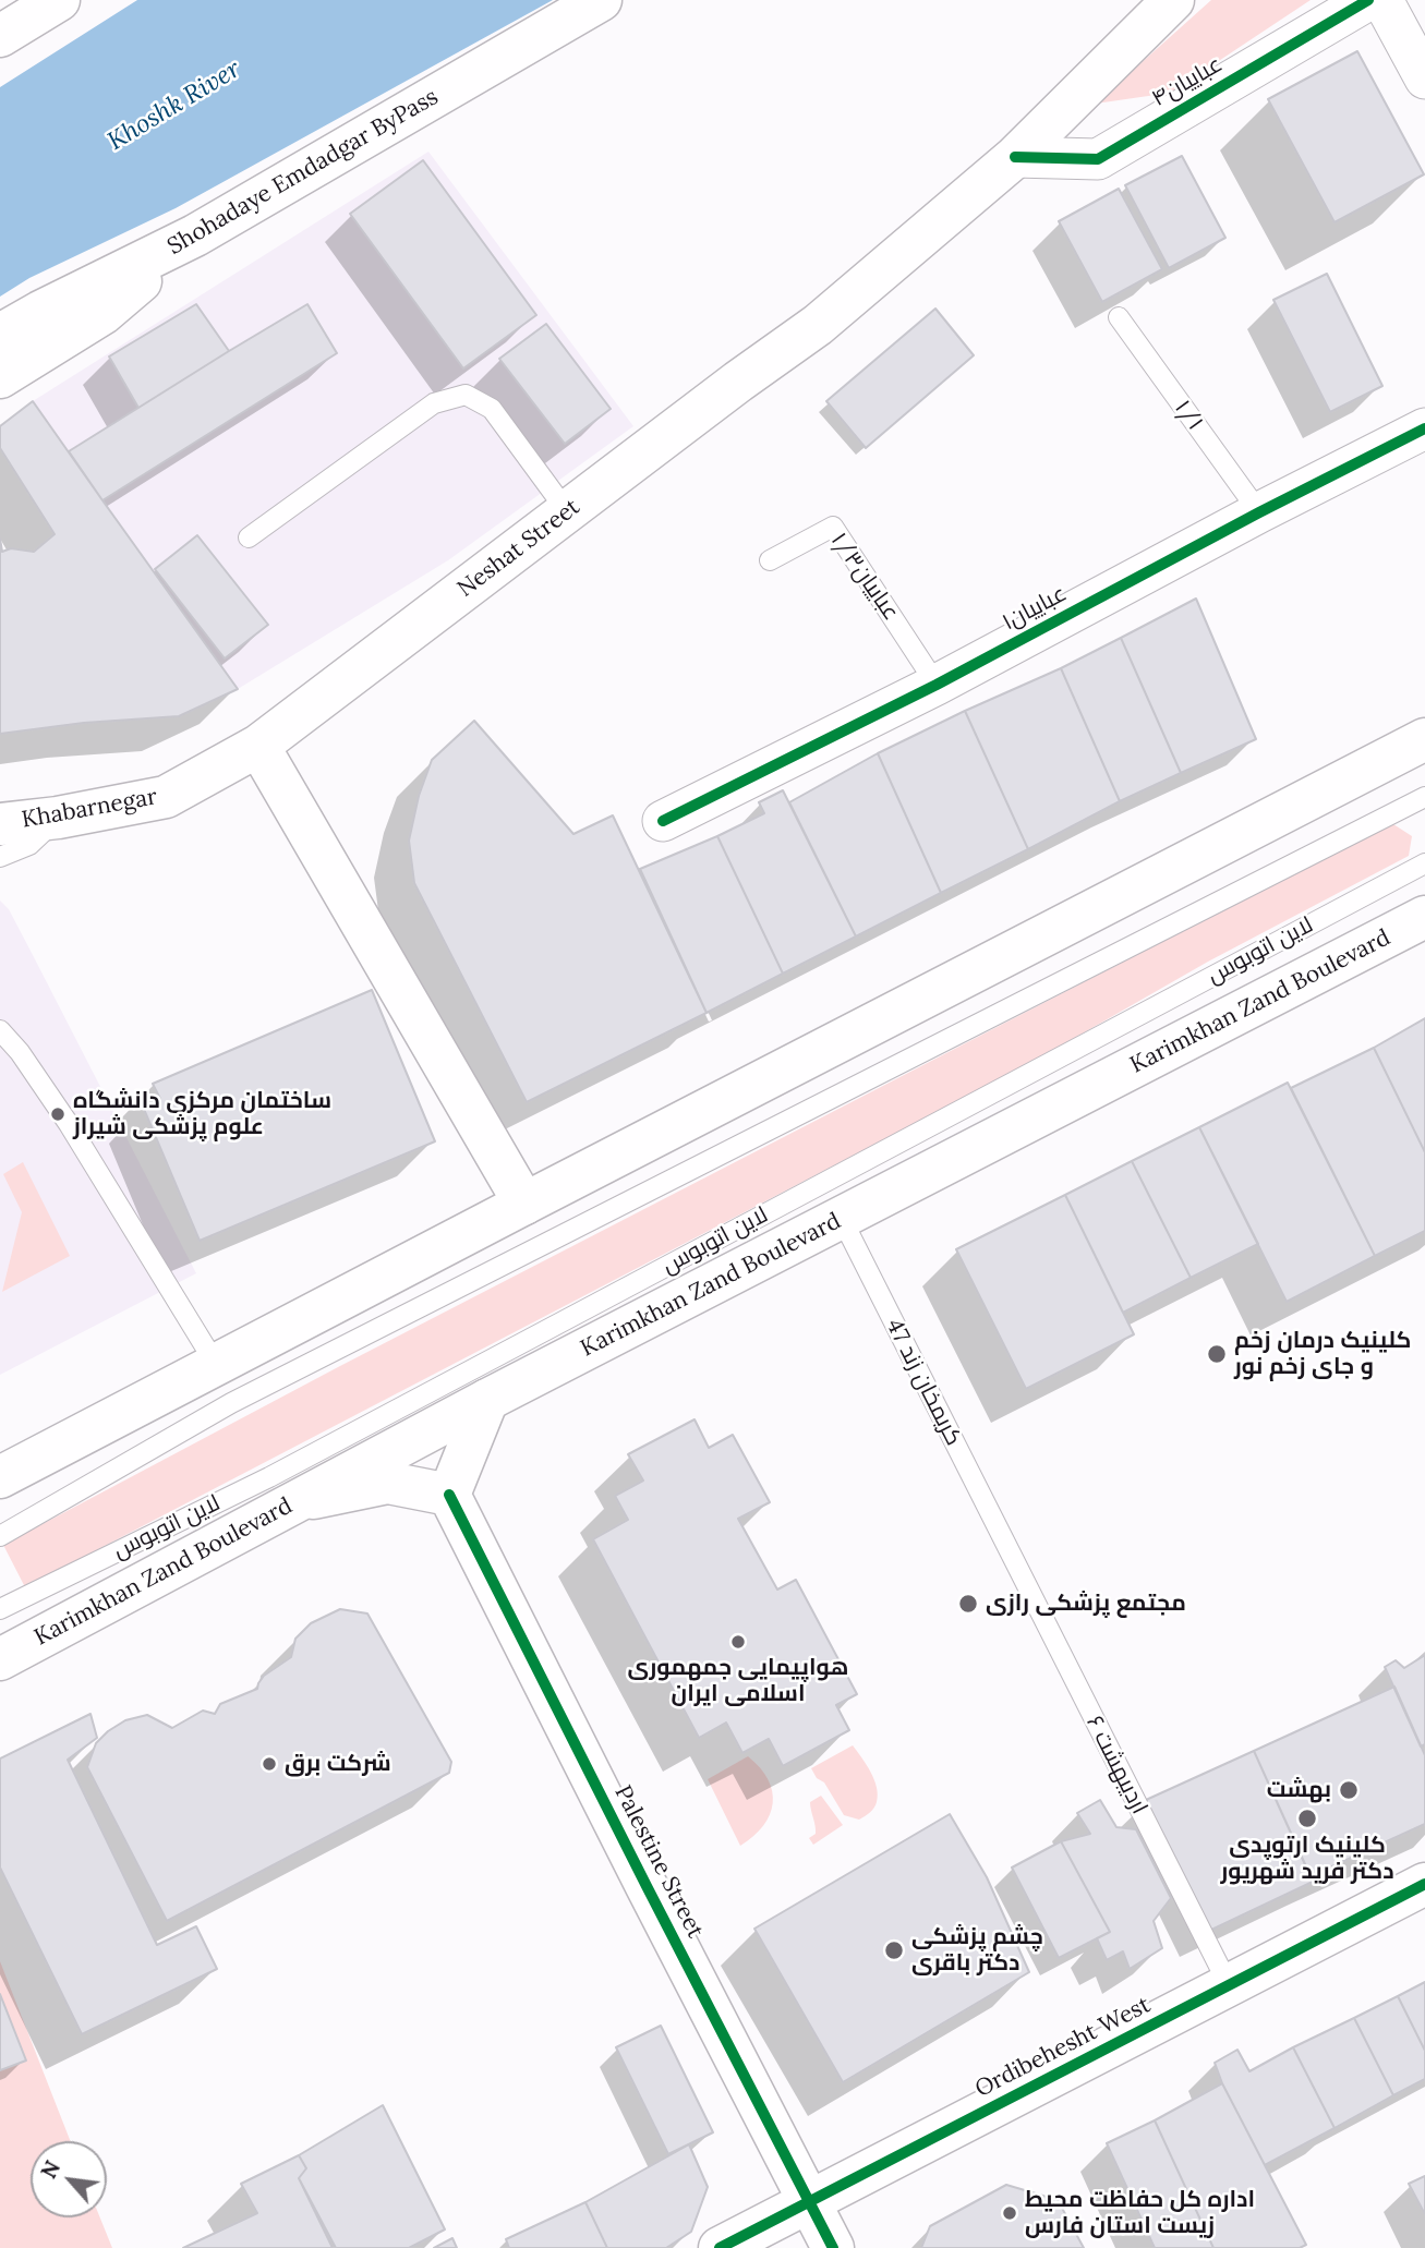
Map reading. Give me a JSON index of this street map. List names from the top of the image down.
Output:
{
  "streets": {
    "main road": [
      "Shohadaye Emdadgar ByPass",
      "Neshat Street",
      "Khabarnegar",
      "Karimkhan Zand Boulevard",
      "Palestine Street",
      "Ordibehesht West"
    ],
    "street": ["عباییان۴", "عباییان۱"],
    "lane": [
      "۱/۱",
      "عباییان۱/۳",
      "لاین اتوبوس",
      "47 کریمخان زند",
      "۶ اردیبهشت"
    ]
  },
  "crossings": [
    ["عباییان۴", "Neshat Street"],
    ["۱/۱", "عباییان۱"],
    ["Neshat Street", "Khabarnegar"],
    ["عباییان۱/۳", "عباییان۱"],
    ["Karimkhan Zand Boulevard", "47 کریمخان زند"],
    ["47 کریمخان زند", "۶ اردیبهشت"],
    ["۶ اردیبهشت", "Ordibehesht West"],
    ["Palestine Street", "Ordibehesht West"]
  ],
  "water": ["Khoshk River"],
  "places": [
    "ساختمان مرکزی دانشگاه علوم پزشکی شیراز",
    "کلینیک درمان زخم و جای زخم نور",
    "مجتمع پزشکی رازی",
    "هواپیمایی جمهموری اسلامی ایران",
    "شرکت برق",
    "بهشت",
    "کلینیک ارتوپدی دکتر فرید شهریور",
    "چشم پزشکی دکتر باقری",
    "اداره کل حفاظت محیط زیست استان فارس"
  ],
  "north": "top left"
}
